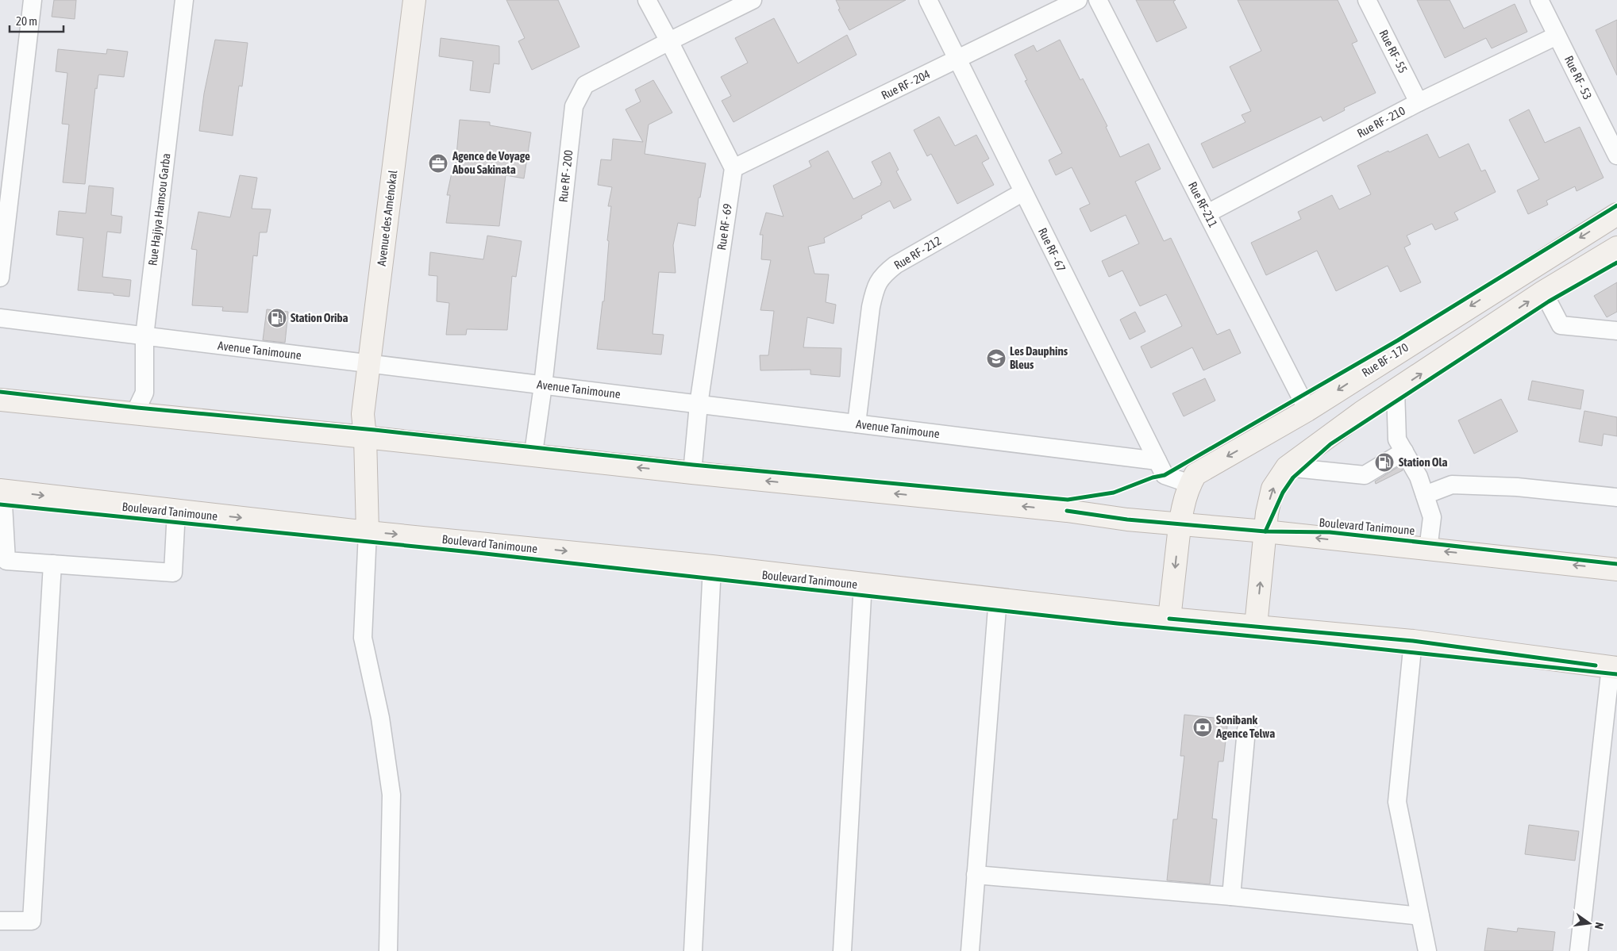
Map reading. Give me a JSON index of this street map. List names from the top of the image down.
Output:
{
  "streets": {
    "main road": ["Avenue des Aménokal", "Rue BF - 170", "Boulevard Tanimoune"],
    "street": [
      "Rue RF - 55",
      "Rue RF - 53",
      "Rue RF - 204",
      "Rue RF - 210",
      "Rue RF - 200",
      "Rue RF-211",
      "Rue Hajiya Hamsou Garba",
      "Rue RF - 69",
      "Rue RF - 67",
      "Rue RF - 212",
      "Avenue Tanimoune"
    ]
  },
  "crossings": [
    ["Rue RF - 55", "Rue RF - 210"],
    ["Rue RF - 53", "Rue RF - 210"],
    ["Rue RF - 204", "Rue RF - 69"],
    ["Rue RF - 204", "Rue RF - 67"],
    ["Rue RF - 210", "Rue RF-211"],
    ["Rue RF - 200", "Avenue Tanimoune"],
    ["Rue RF - 200", "Boulevard Tanimoune"],
    ["Rue RF-211", "Rue BF - 170"],
    ["Rue Hajiya Hamsou Garba", "Avenue Tanimoune"],
    ["Rue Hajiya Hamsou Garba", "Boulevard Tanimoune"],
    ["Avenue des Aménokal", "Avenue Tanimoune"],
    ["Avenue des Aménokal", "Boulevard Tanimoune"],
    ["Rue RF - 69", "Avenue Tanimoune"],
    ["Rue RF - 69", "Boulevard Tanimoune"],
    ["Rue RF - 67", "Rue RF - 212"],
    ["Rue RF - 67", "Avenue Tanimoune"],
    ["Rue RF - 67", "Rue BF - 170"],
    ["Rue RF - 212", "Avenue Tanimoune"],
    ["Rue BF - 170", "Boulevard Tanimoune"]
  ],
  "places": {
    "office": ["Agence de Voyage Abou Sakinata"],
    "fuel station": ["Station Oriba", "Station Ola"],
    "school or university": ["Les Dauphins Bleus"],
    "bank": ["Sonibank Agence Telwa"]
  },
  "scale_bar": "20 m",
  "north": "right"
}
